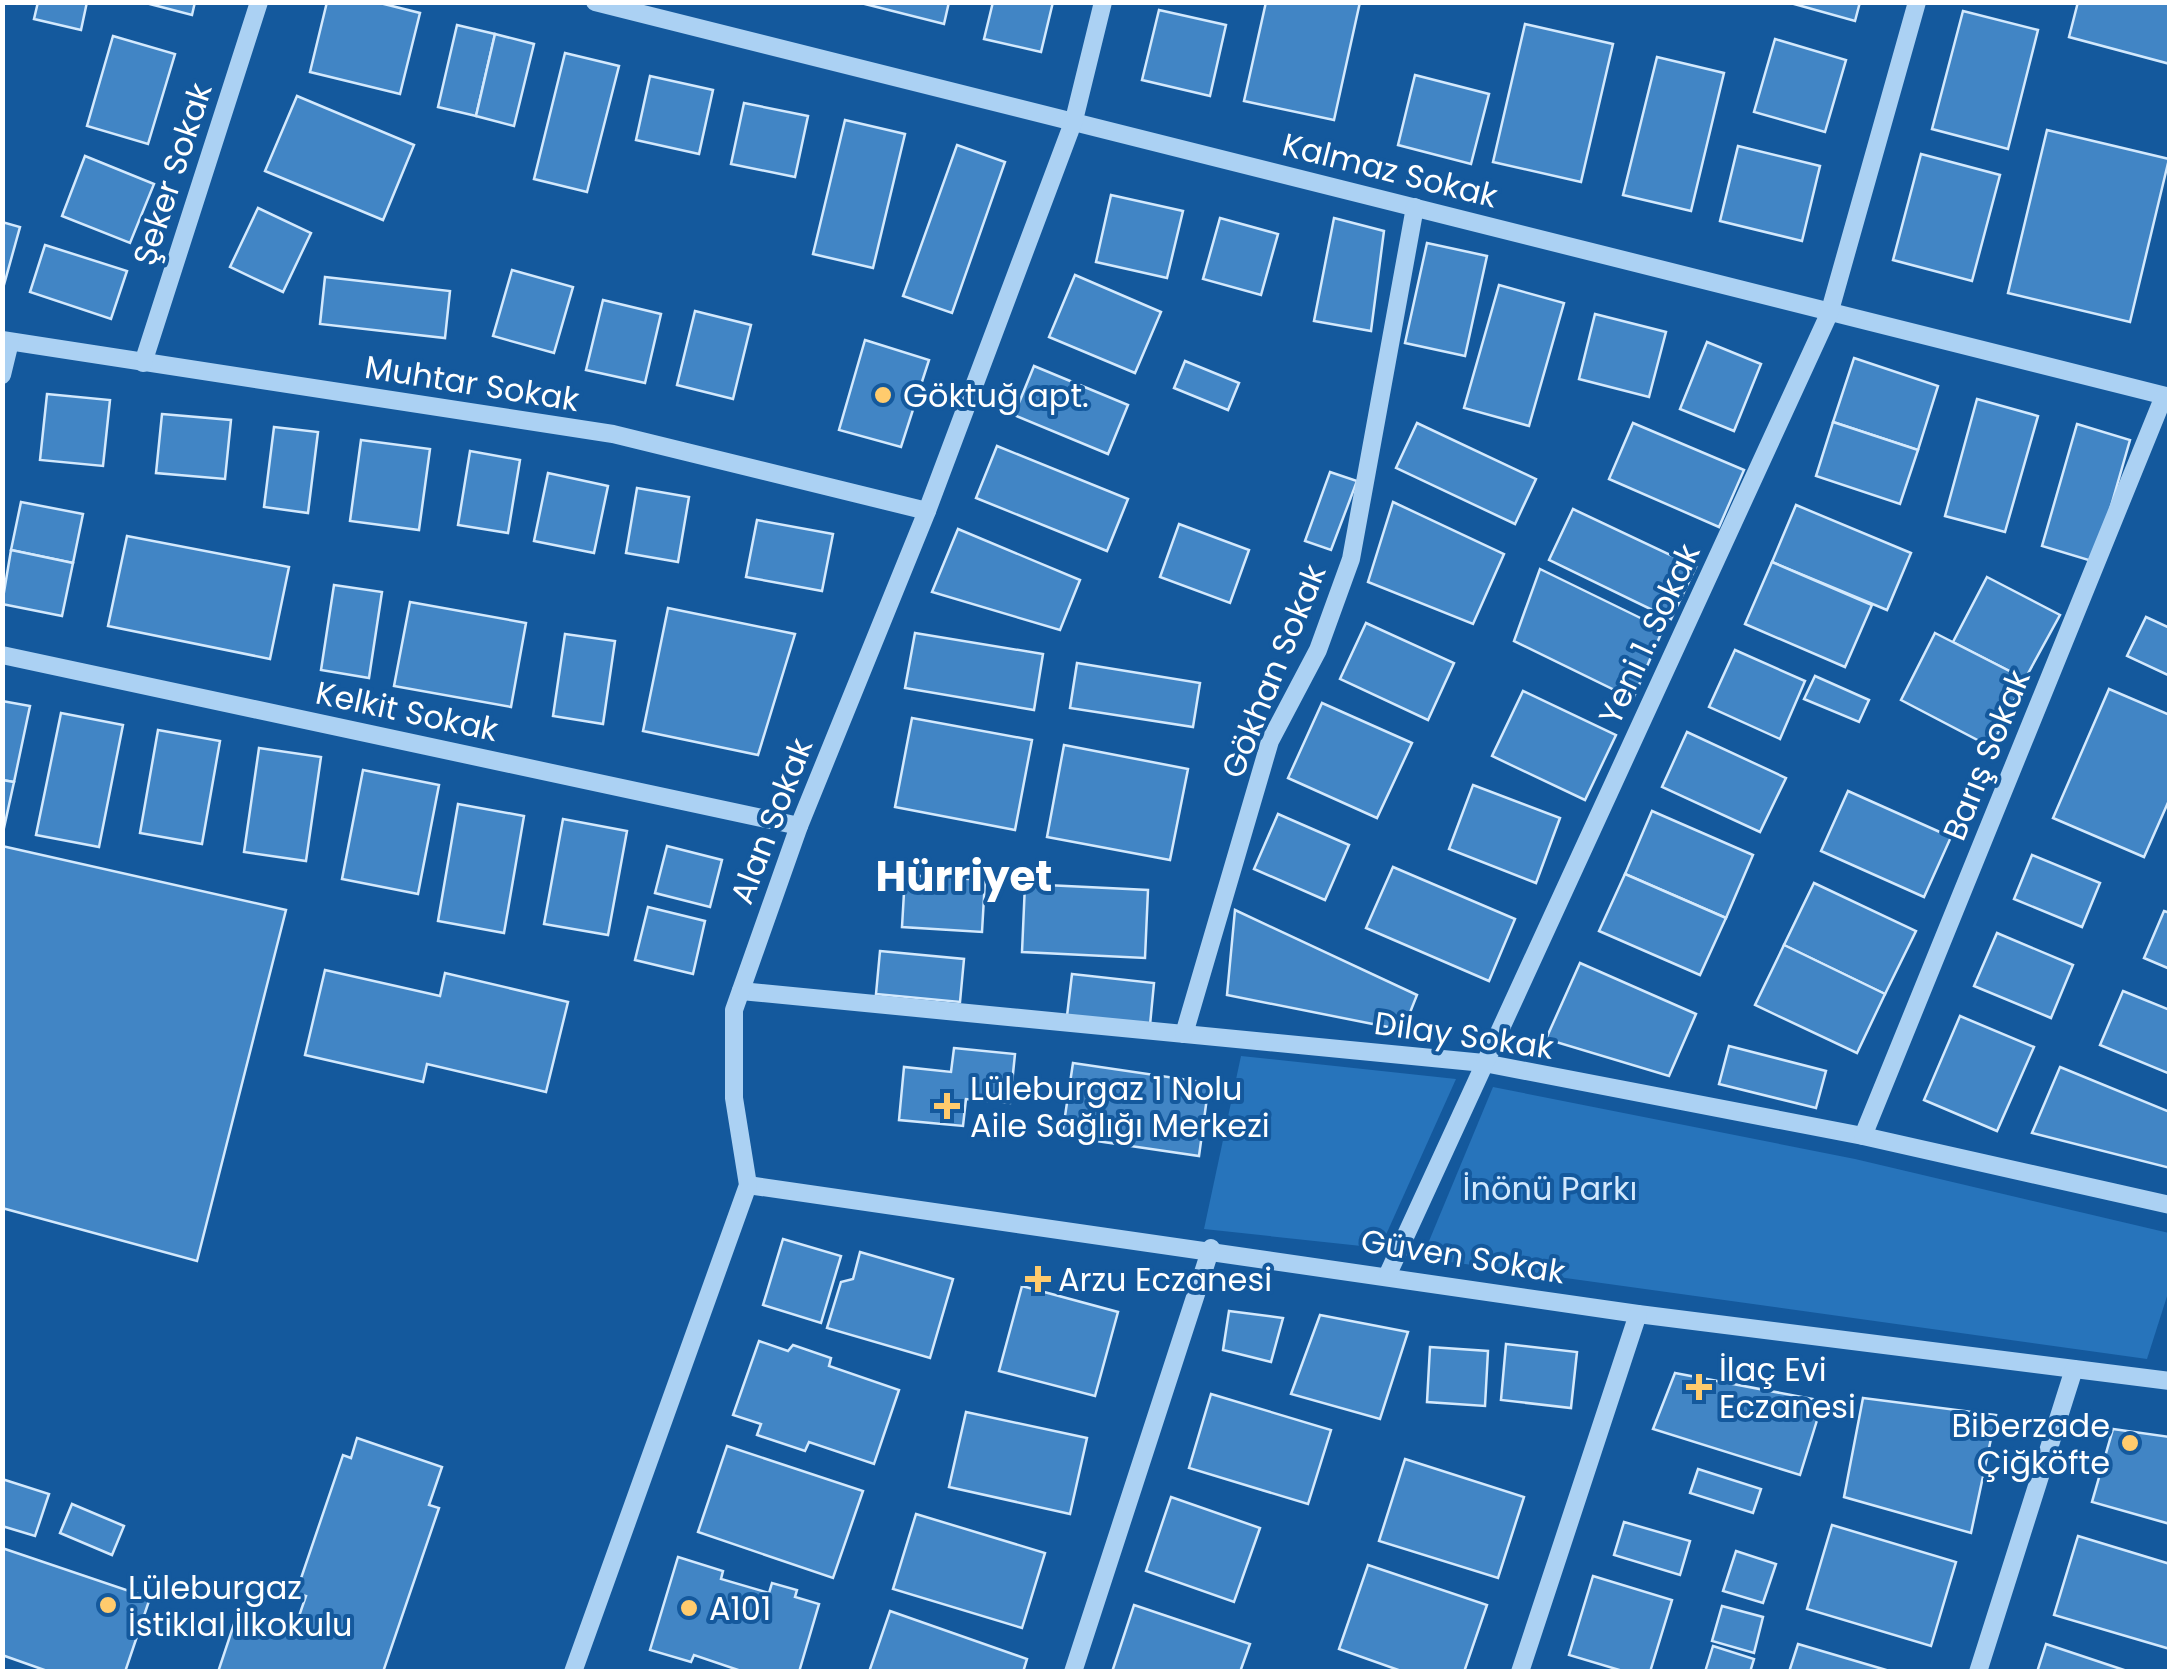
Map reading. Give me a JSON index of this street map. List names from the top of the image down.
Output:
{
  "streets": {
    "street": [
      "Kalmaz Sokak",
      "Şeker Sokak",
      "Muhtar Sokak",
      "Yeni 1. Sokak",
      "Gökhan Sokak",
      "Kelkit Sokak",
      "Barış Sokak",
      "Alan Sokak",
      "Dilay Sokak",
      "Güven Sokak"
    ]
  },
  "crossings": [
    ["Kalmaz Sokak", "Yeni 1. Sokak"],
    ["Kalmaz Sokak", "Gökhan Sokak"],
    ["Kalmaz Sokak", "Barış Sokak"],
    ["Kalmaz Sokak", "Alan Sokak"],
    ["Şeker Sokak", "Muhtar Sokak"],
    ["Muhtar Sokak", "Alan Sokak"],
    ["Yeni 1. Sokak", "Dilay Sokak"],
    ["Yeni 1. Sokak", "Güven Sokak"],
    ["Gökhan Sokak", "Dilay Sokak"],
    ["Kelkit Sokak", "Alan Sokak"],
    ["Barış Sokak", "Dilay Sokak"],
    ["Alan Sokak", "Dilay Sokak"],
    ["Alan Sokak", "Güven Sokak"]
  ],
  "districts": ["Hürriyet"],
  "parks": ["İnönü Parkı"],
  "places": {
    "other": [
      "Göktuğ apt.",
      "Biberzade Çiğköfte",
      "Lüleburgaz İstiklal İlkokulu",
      "A101"
    ],
    "health": ["Lüleburgaz 1 Nolu Aile Sağlığı Merkezi", "Arzu Eczanesi", "İlaç Evi Eczanesi"]
  }
}
